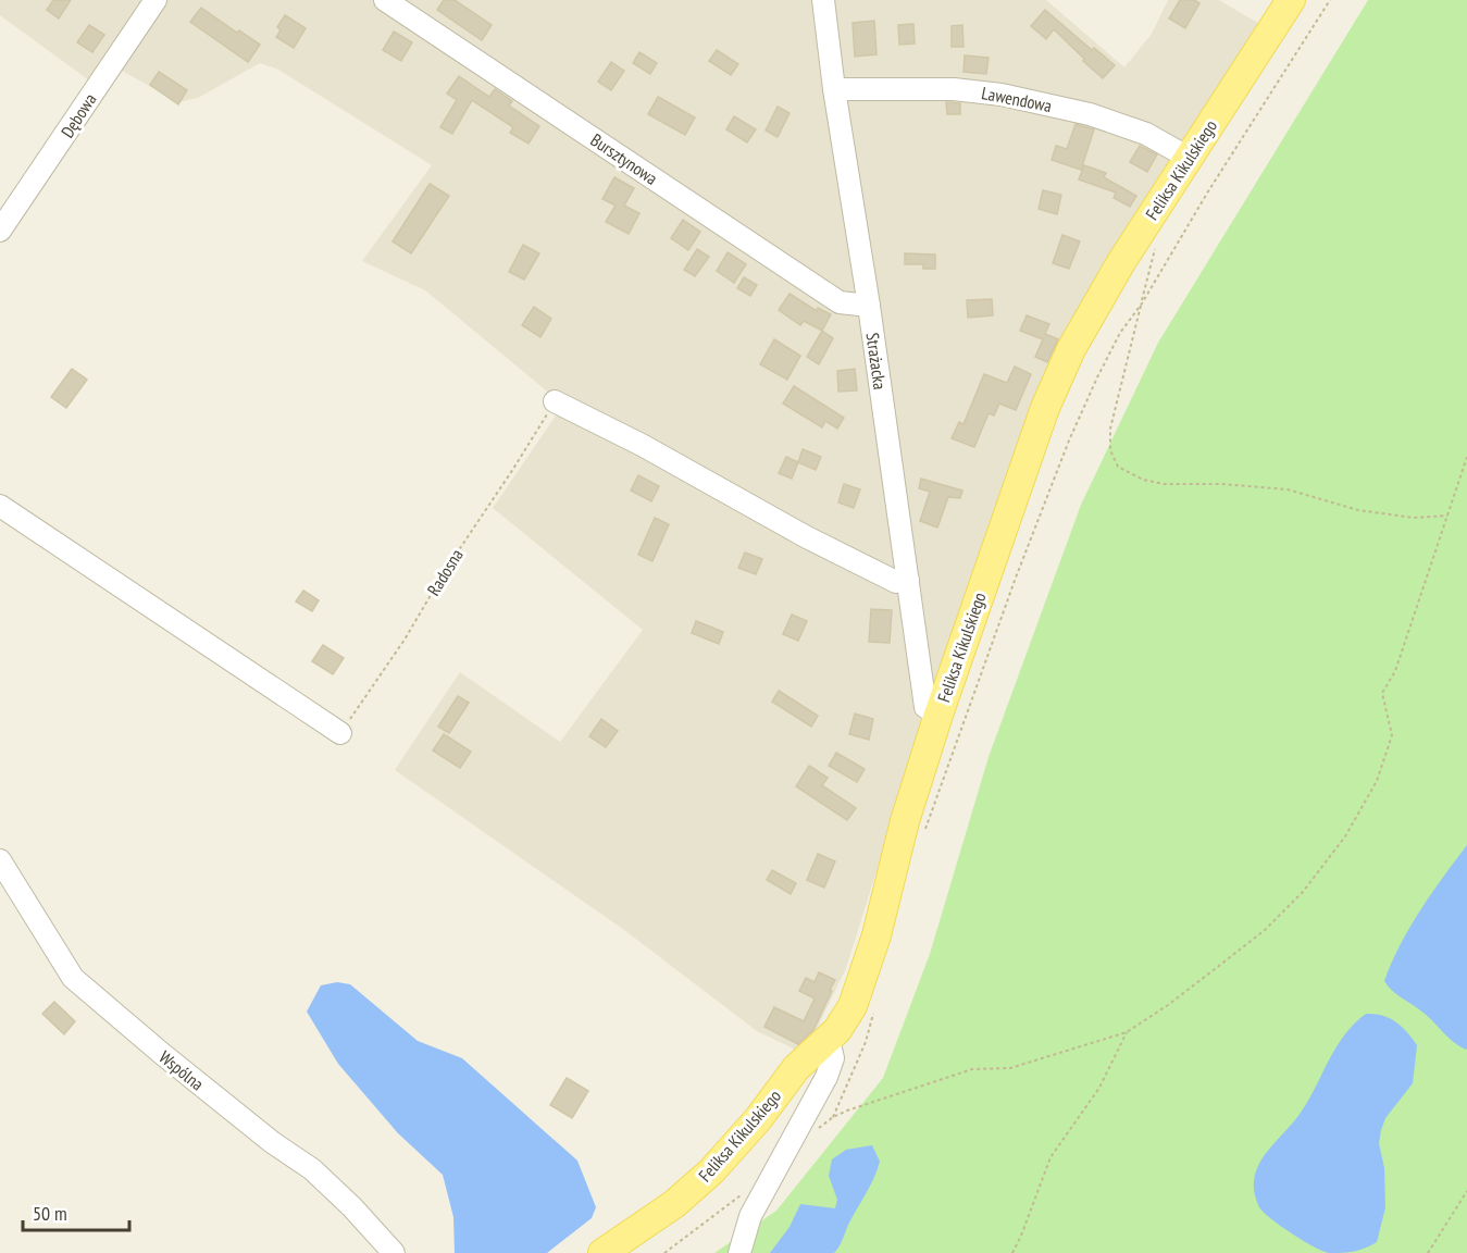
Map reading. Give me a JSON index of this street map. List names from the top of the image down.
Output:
{
  "streets": {
    "main road": ["Feliksa Kikulskiego"],
    "street": [
      "Lawendowa",
      "Dębowa",
      "Bursztynowa",
      "Strażacka",
      "Wspólna"
    ],
    "path": ["Radosna"]
  },
  "crossings": [
    ["Lawendowa", "Feliksa Kikulskiego"],
    ["Lawendowa", "Strażacka"],
    ["Bursztynowa", "Strażacka"],
    ["Feliksa Kikulskiego", "Strażacka"]
  ],
  "scale_bar": "50 m"
}
